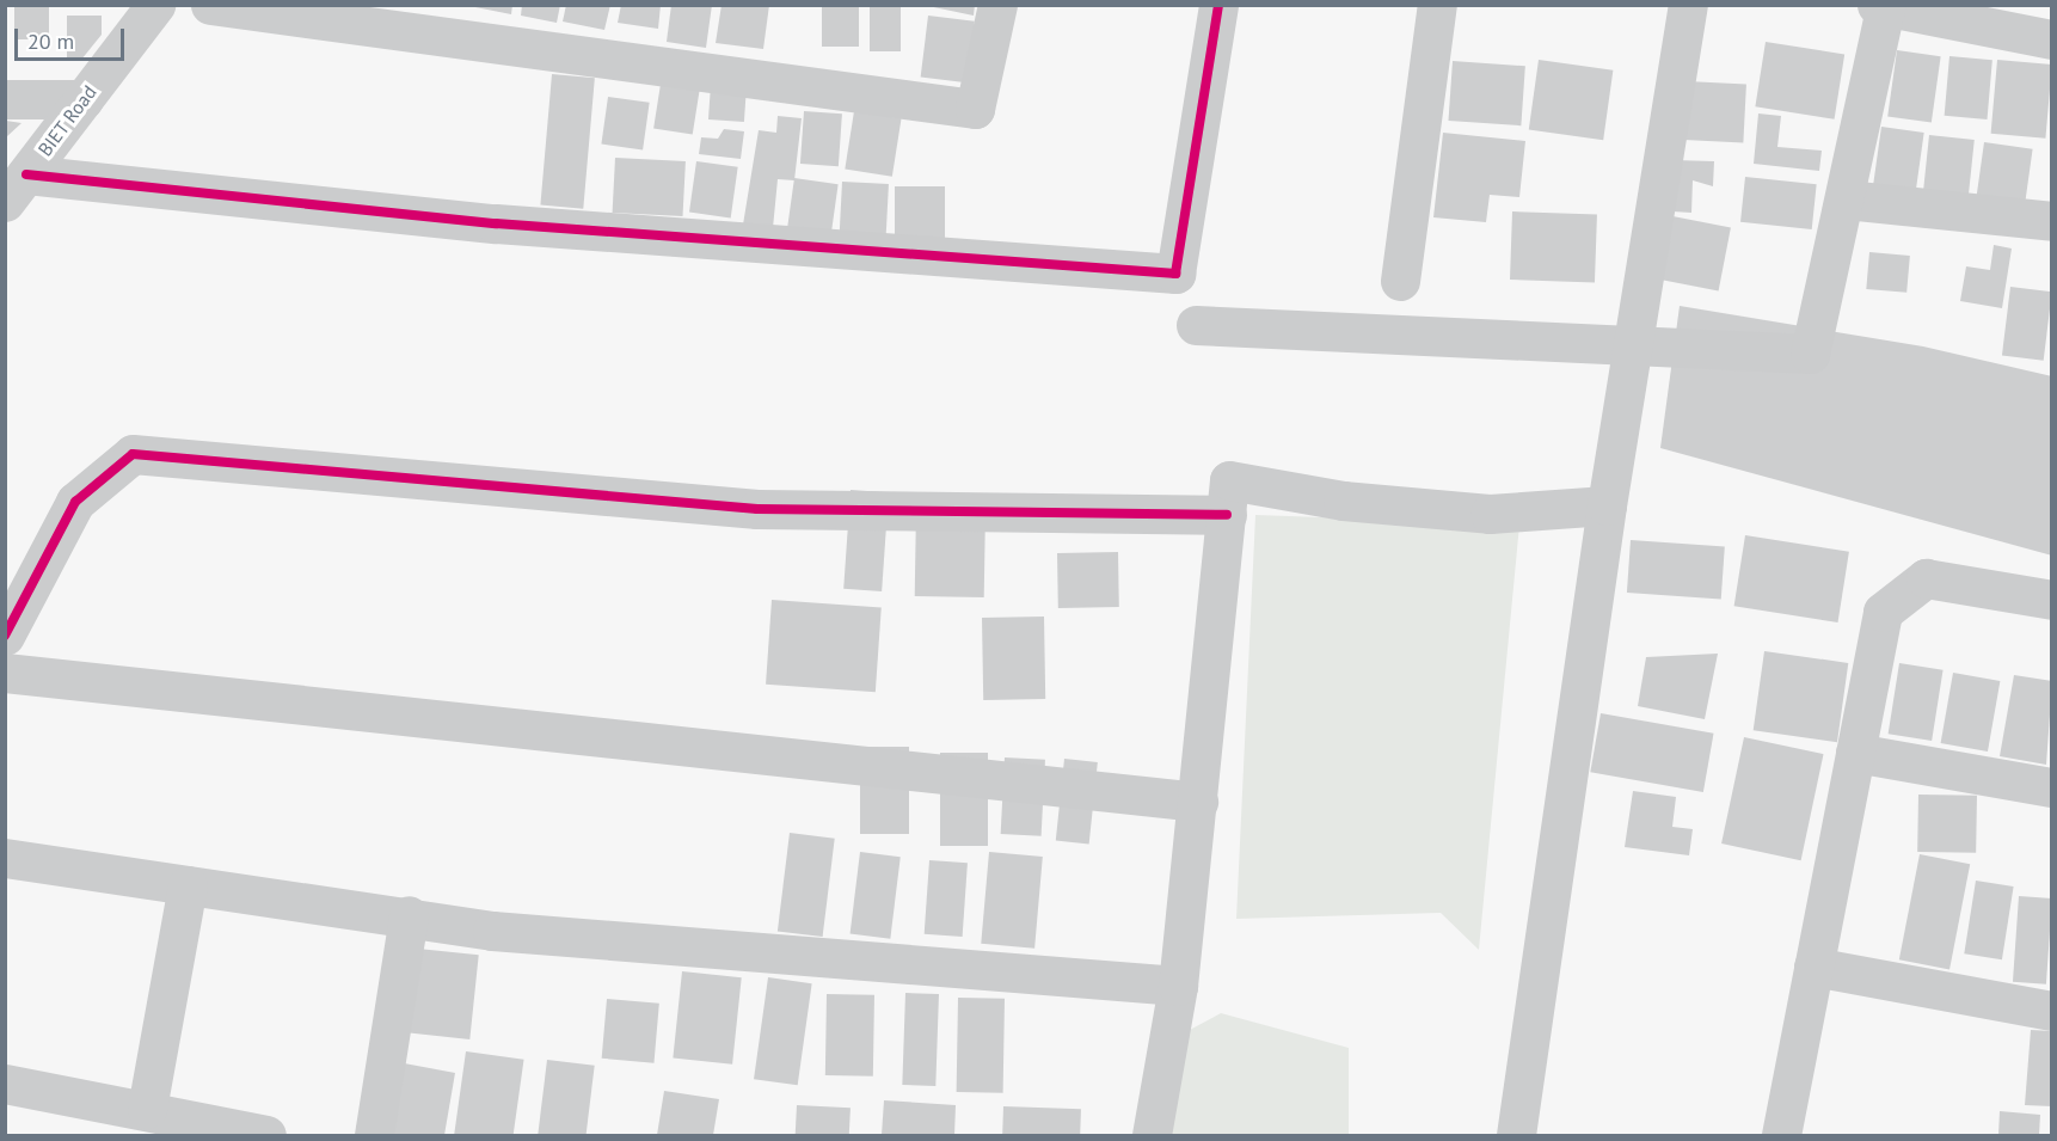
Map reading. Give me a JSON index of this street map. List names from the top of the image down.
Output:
{
  "streets": {
    "street": ["BIET Road"]
  },
  "scale_bar": "20 m"
}
